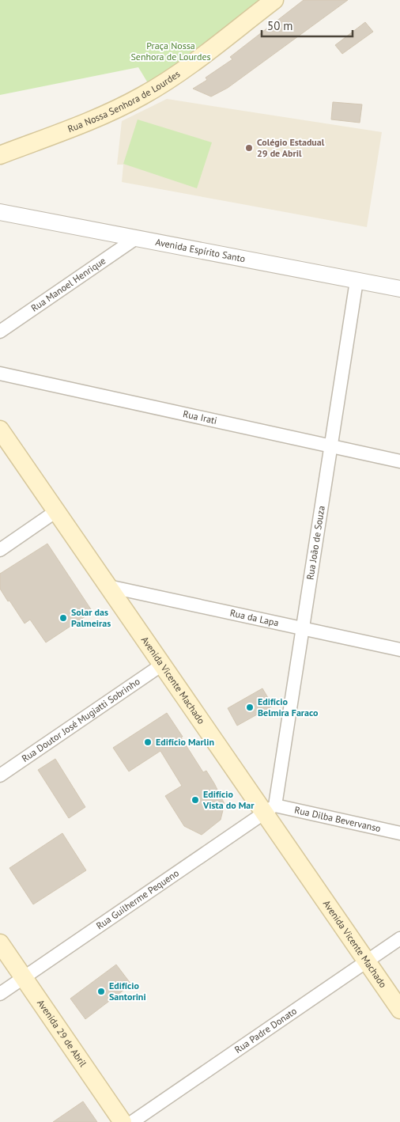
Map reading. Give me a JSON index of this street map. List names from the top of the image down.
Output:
{
  "streets": {
    "main road": ["Rua Nossa Senhora de Lourdes", "Avenida Vicente Machado", "Avenida 29 de Abril"],
    "street": [
      "Avenida Espírito Santo",
      "Rua Manoel Henrique",
      "Rua Irati",
      "Rua João de Souza",
      "Rua da Lapa",
      "Rua Doutor José Mugiatti Sobrinho",
      "Rua Dilba Bevervanso",
      "Rua Guilherme Pequeno",
      "Rua Padre Donato"
    ]
  },
  "crossings": [
    ["Avenida Espírito Santo", "Rua Manoel Henrique"],
    ["Avenida Espírito Santo", "Rua João de Souza"],
    ["Rua Irati", "Rua João de Souza"],
    ["Rua João de Souza", "Rua da Lapa"],
    ["Rua João de Souza", "Avenida Vicente Machado"],
    ["Rua João de Souza", "Rua Dilba Bevervanso"],
    ["Rua João de Souza", "Rua Guilherme Pequeno"],
    ["Rua da Lapa", "Avenida Vicente Machado"],
    ["Avenida Vicente Machado", "Rua Doutor José Mugiatti Sobrinho"],
    ["Avenida Vicente Machado", "Rua Dilba Bevervanso"],
    ["Avenida Vicente Machado", "Rua Guilherme Pequeno"],
    ["Avenida Vicente Machado", "Rua Padre Donato"],
    ["Rua Dilba Bevervanso", "Rua Guilherme Pequeno"],
    ["Rua Guilherme Pequeno", "Avenida 29 de Abril"]
  ],
  "parks": ["Praça Nossa Senhora de Lourdes"],
  "places": [
    "Colégio Estadual 29 de Abril",
    "Solar das Palmeiras",
    "Edifício Belmira Faraco",
    "Edifício Marlin",
    "Edifício Vista do Mar",
    "Edifício Santorini"
  ],
  "scale_bar": "50 m"
}
